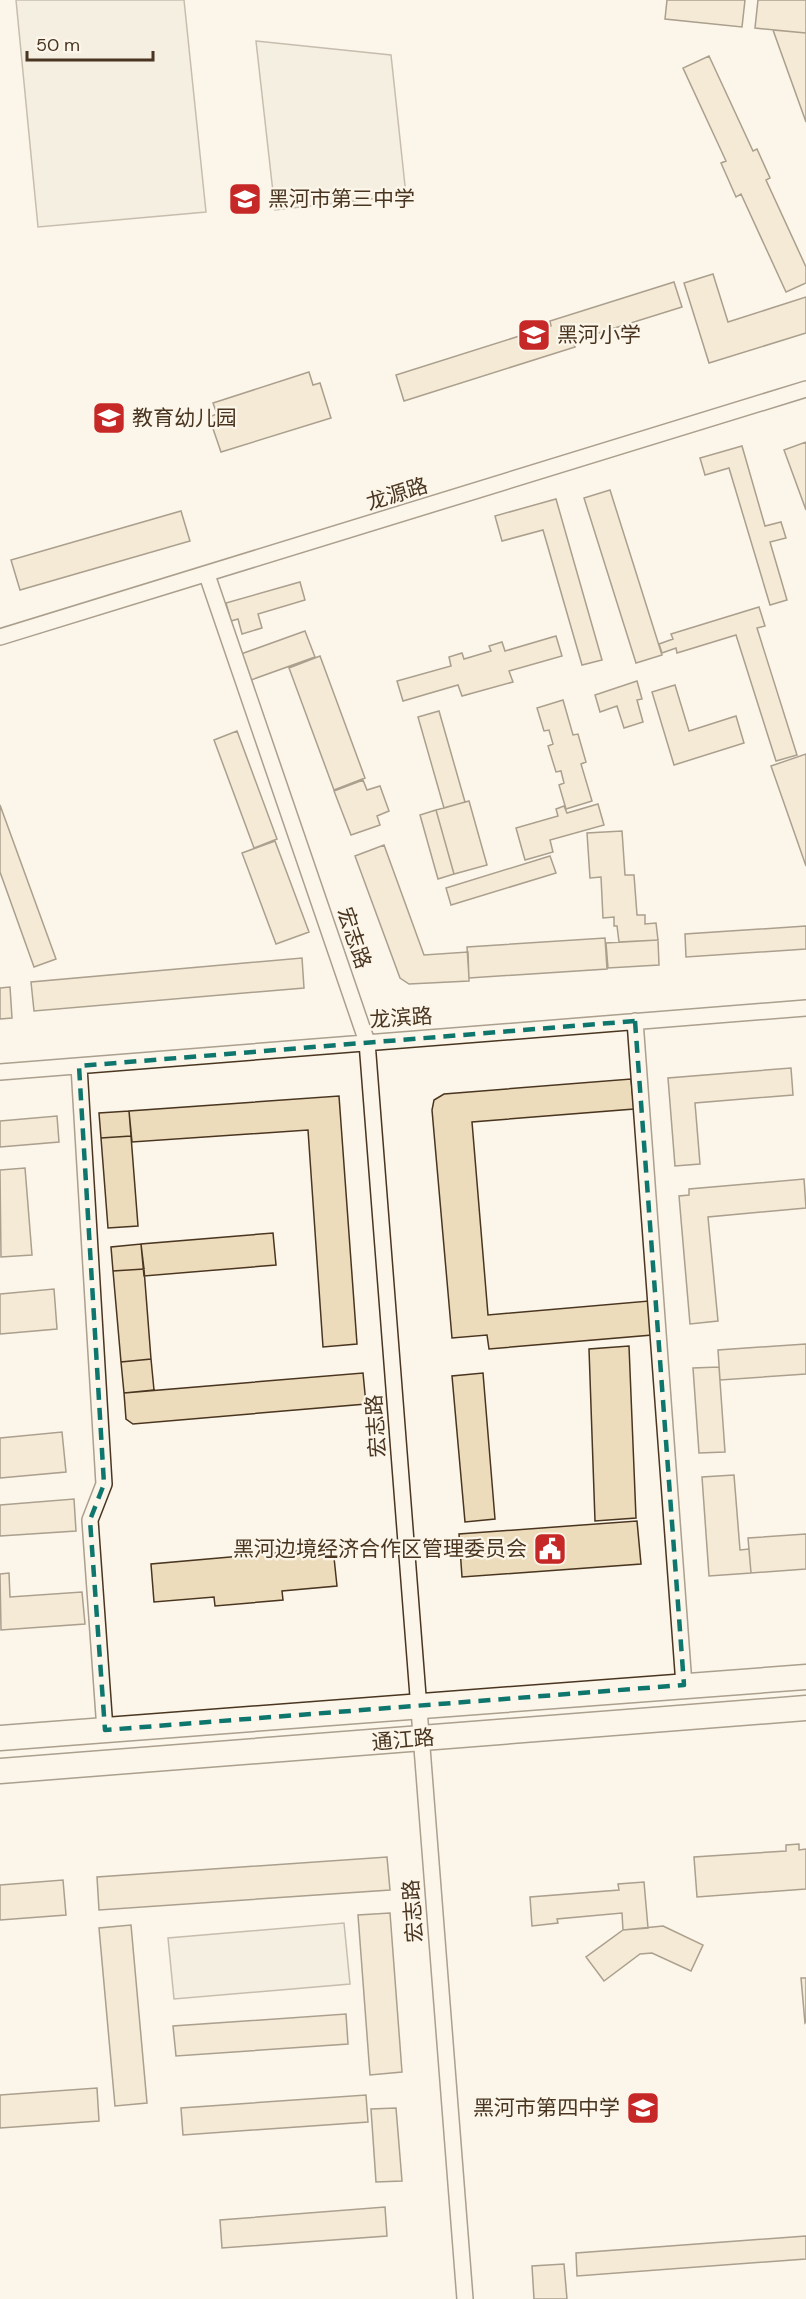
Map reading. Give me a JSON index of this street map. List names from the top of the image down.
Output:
{
  "streets": {
    "main road": ["通江路"],
    "street": ["龙源路", "宏志路", "龙滨路"]
  },
  "crossings": [
    ["龙源路", "宏志路"],
    ["宏志路", "龙滨路"],
    ["宏志路", "通江路"]
  ],
  "places": {
    "school or university": [
      "黑河市第三中学",
      "黑河小学",
      "教育幼儿园",
      "黑河市第四中学"
    ],
    "public building": ["黑河边境经济合作区管理委员会"]
  },
  "scale_bar": "50 m"
}
